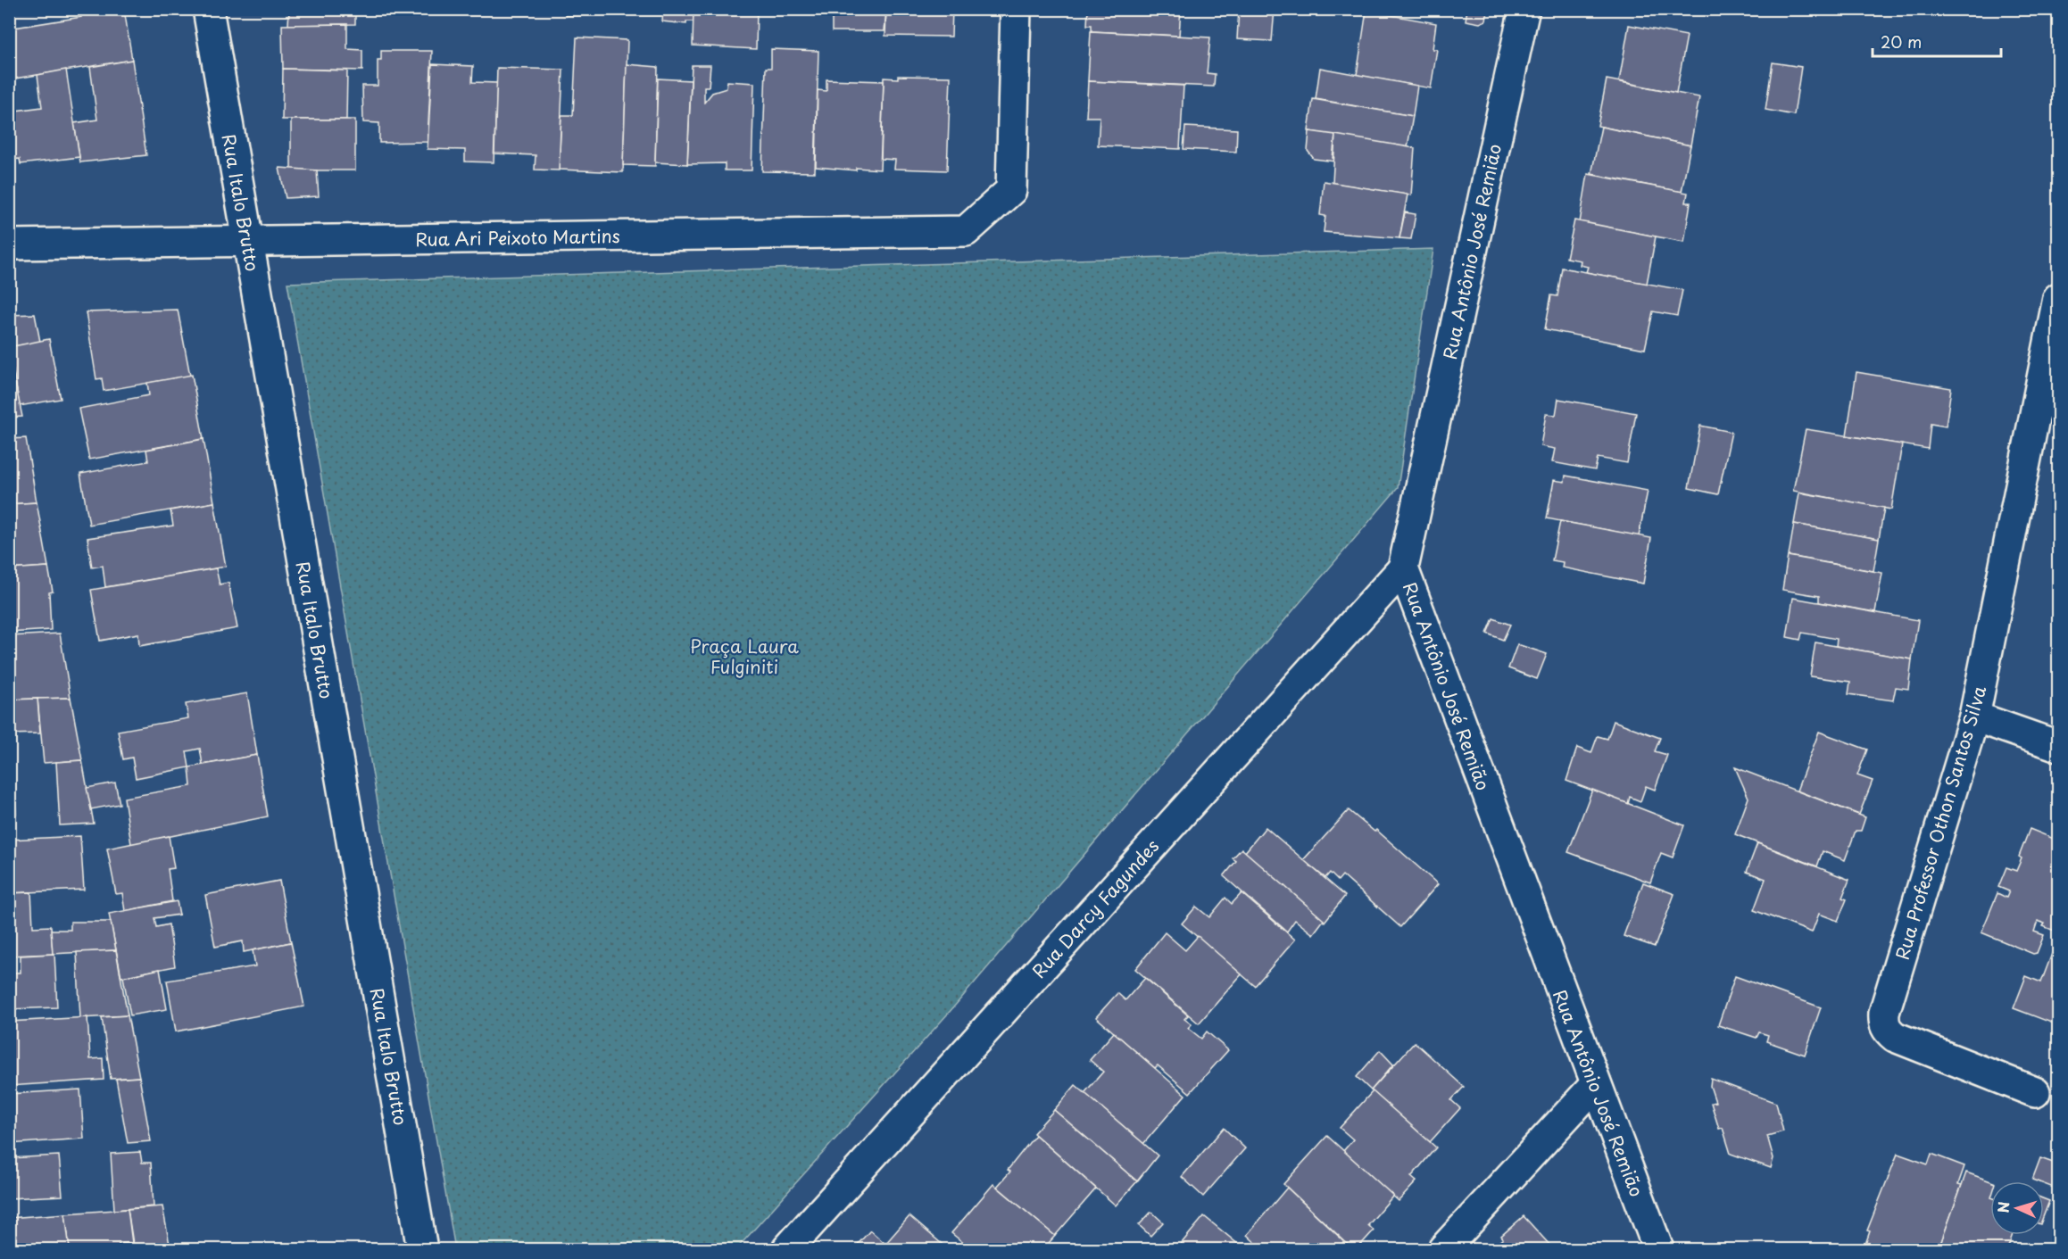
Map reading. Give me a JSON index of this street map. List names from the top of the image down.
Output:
{
  "streets": {
    "street": [
      "Rua Italo Brutto",
      "Rua Ari Peixoto Martins",
      "Rua Antônio José Remião",
      "Rua Professor Othon Santos Silva",
      "Rua Darcy Fagundes"
    ]
  },
  "crossings": [
    ["Rua Italo Brutto", "Rua Ari Peixoto Martins"],
    ["Rua Antônio José Remião", "Rua Darcy Fagundes"]
  ],
  "parks": ["Praça Laura Fulginiti"],
  "scale_bar": "20 m",
  "north": "left"
}
